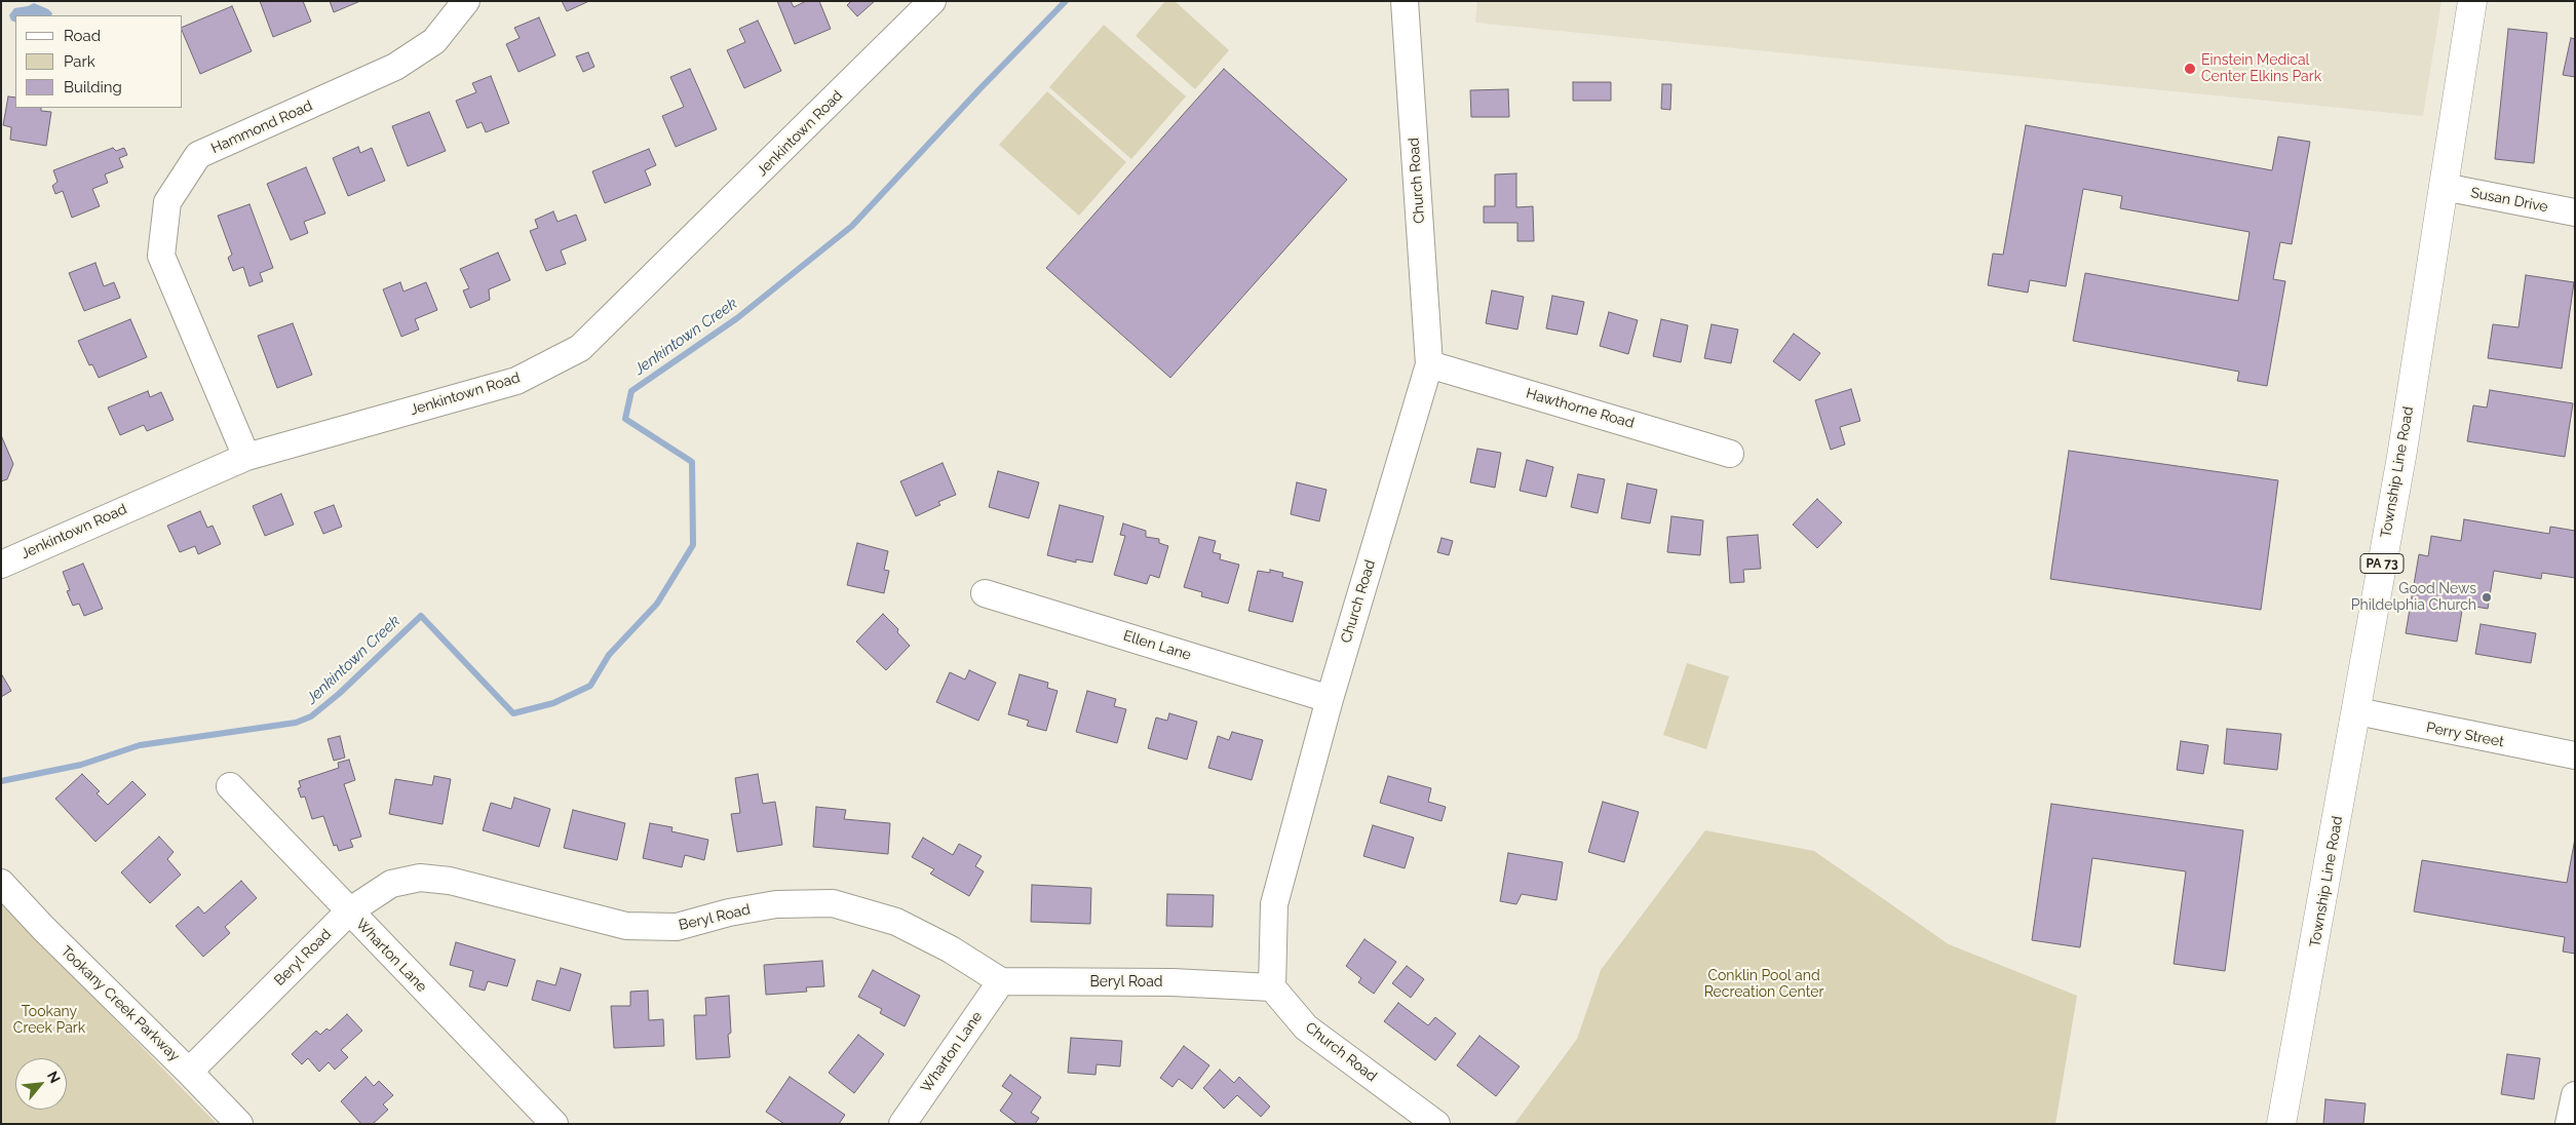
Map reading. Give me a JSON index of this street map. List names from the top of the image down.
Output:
{
  "streets": {
    "main road": ["Township Line Road", "PA 73"],
    "street": [
      "Hammond Road",
      "Jenkintown Road",
      "Church Road",
      "Susan Drive",
      "Hawthorne Road",
      "Ellen Lane",
      "Perry Street",
      "Beryl Road",
      "Wharton Lane",
      "Tookany Creek Parkway"
    ]
  },
  "crossings": [
    ["Hammond Road", "Jenkintown Road"],
    ["Church Road", "Hawthorne Road"],
    ["Church Road", "Ellen Lane"],
    ["Church Road", "Beryl Road"],
    ["Susan Drive", "Township Line Road"],
    ["Township Line Road", "Perry Street"],
    ["Beryl Road", "Wharton Lane"],
    ["Beryl Road", "Tookany Creek Parkway"]
  ],
  "water": ["Jenkintown Creek"],
  "parks": ["Conklin Pool and Recreation Center", "Tookany Creek Park"],
  "places": ["Einstein Medical Center Elkins Park", "Good News Phildelphia Church"],
  "legend": ["Road", "Park", "Building"],
  "north": "top right"
}
